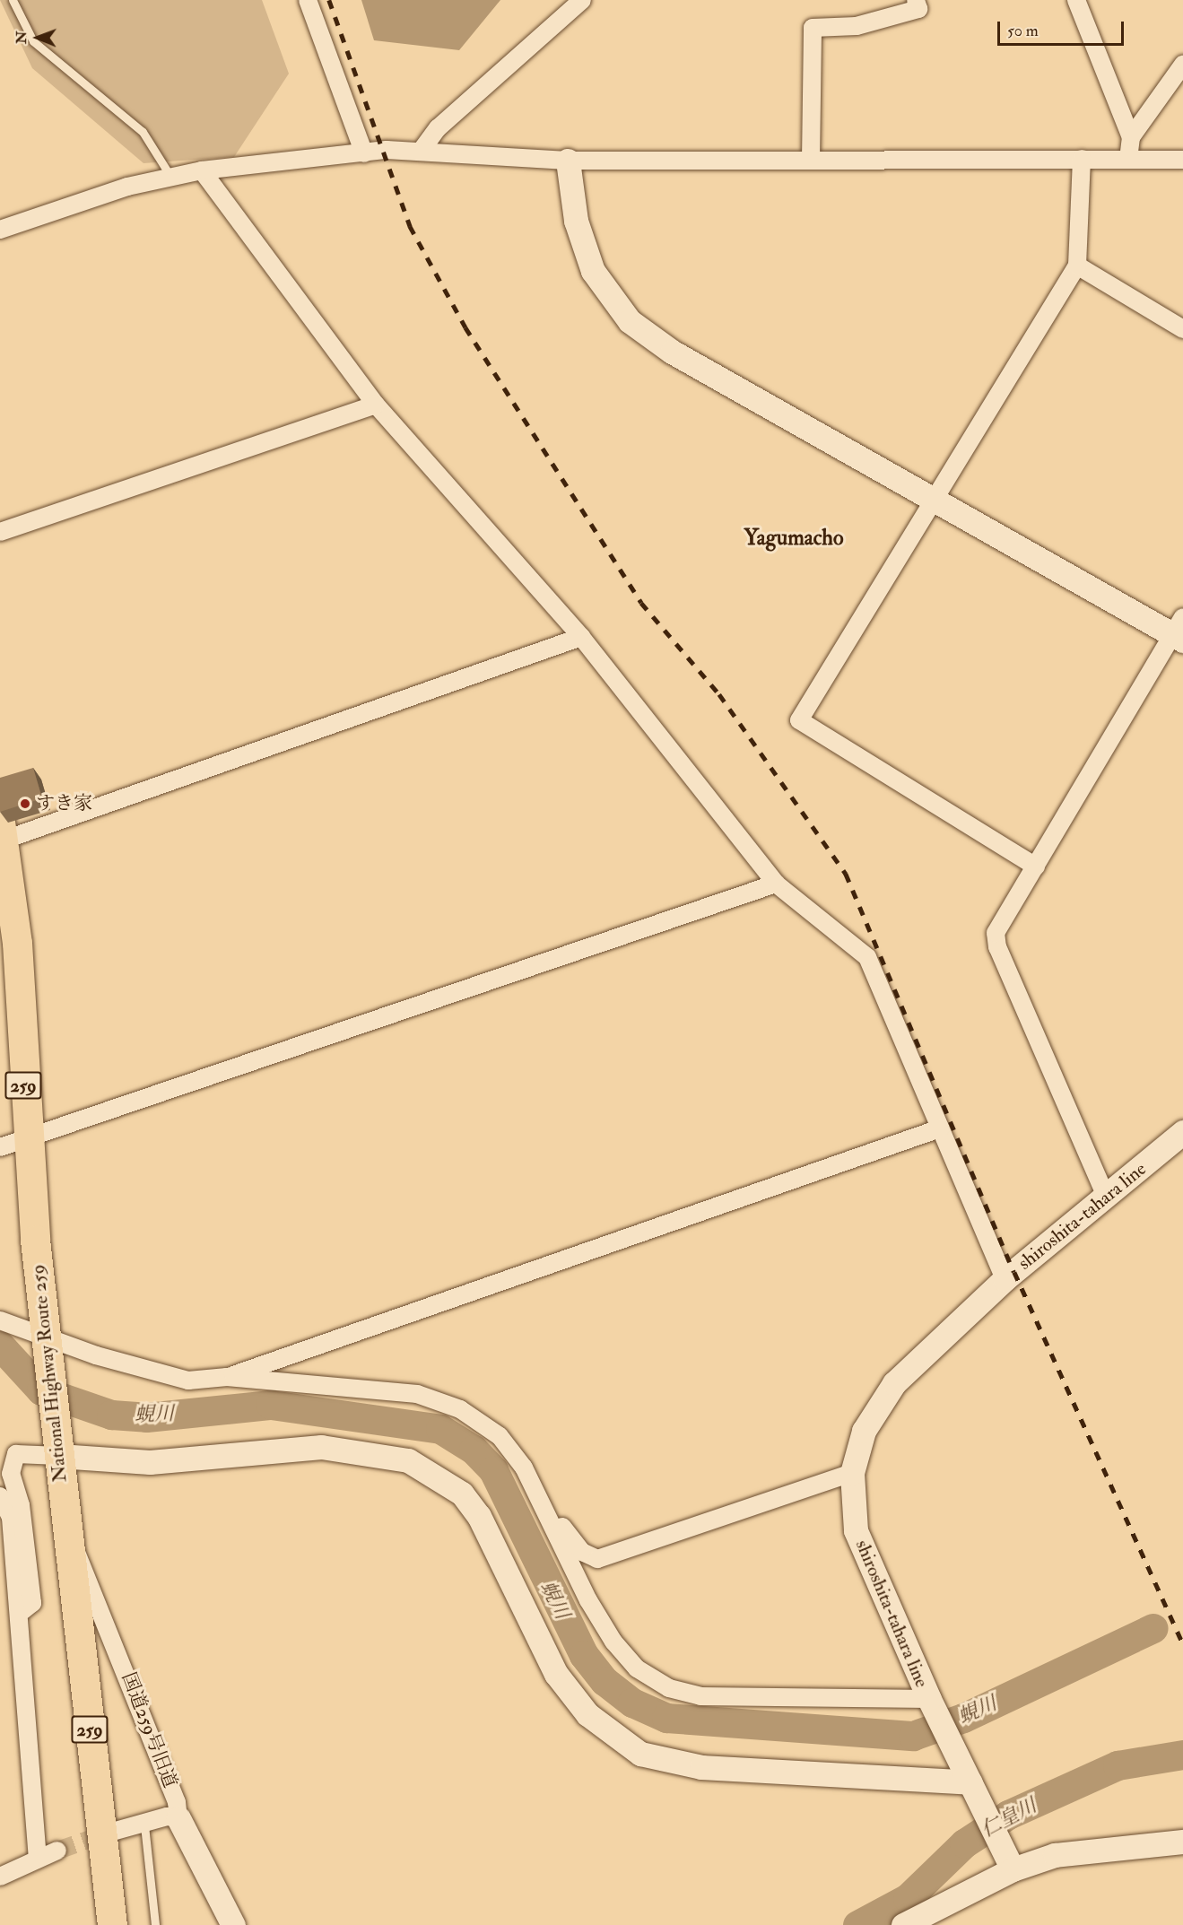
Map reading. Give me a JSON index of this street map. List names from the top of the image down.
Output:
{
  "streets": {
    "highway": ["259", "National Highway Route 259"],
    "street": ["shiroshita-tahara line", "国道259号旧道"]
  },
  "crossings": [
    ["National Highway Route 259", "国道259号旧道"]
  ],
  "districts": ["Yagumacho"],
  "water": ["蜆川", "仁皇川"],
  "places": ["すき家"],
  "scale_bar": "50 m",
  "north": "left"
}
